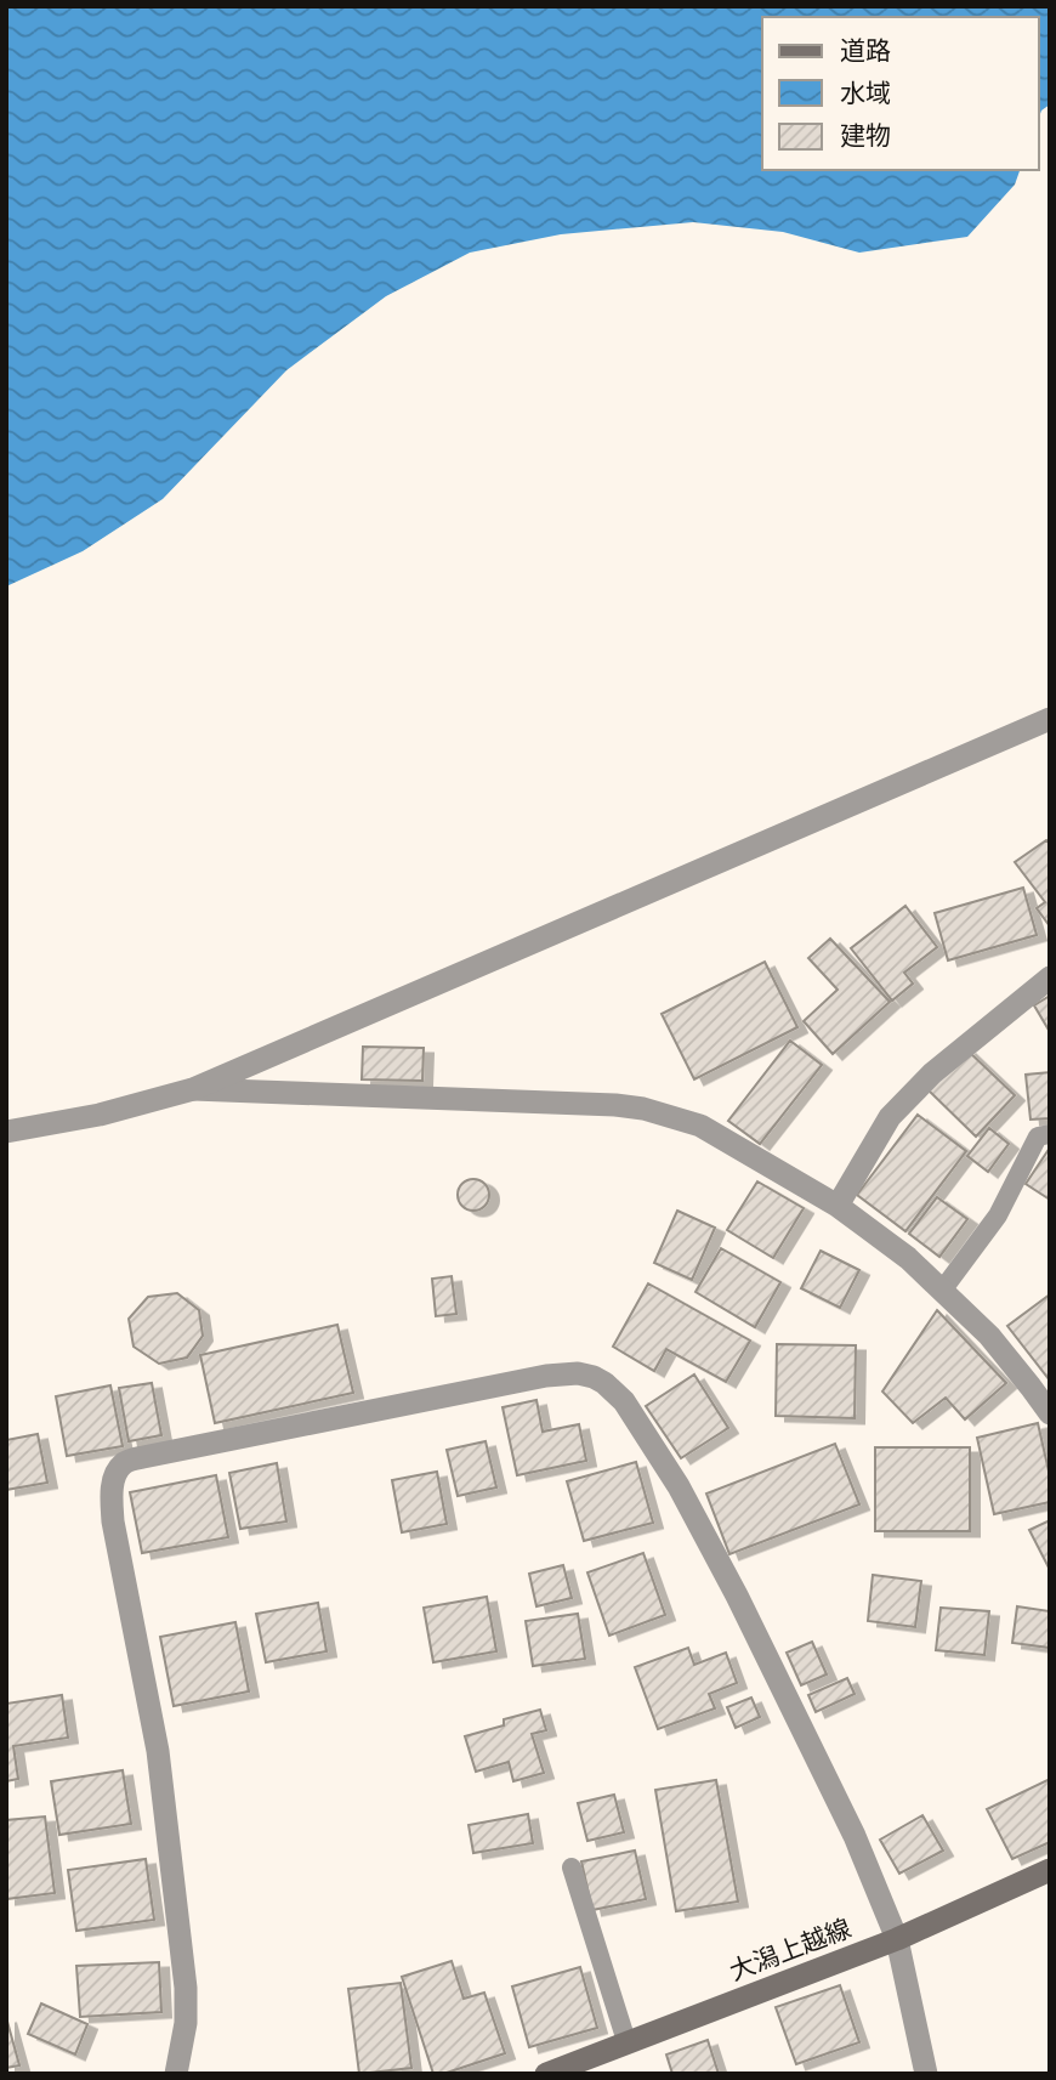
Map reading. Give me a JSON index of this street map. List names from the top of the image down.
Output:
{
  "streets": {
    "main road": ["大潟上越線"]
  },
  "legend": ["道路", "水域", "建物"]
}
